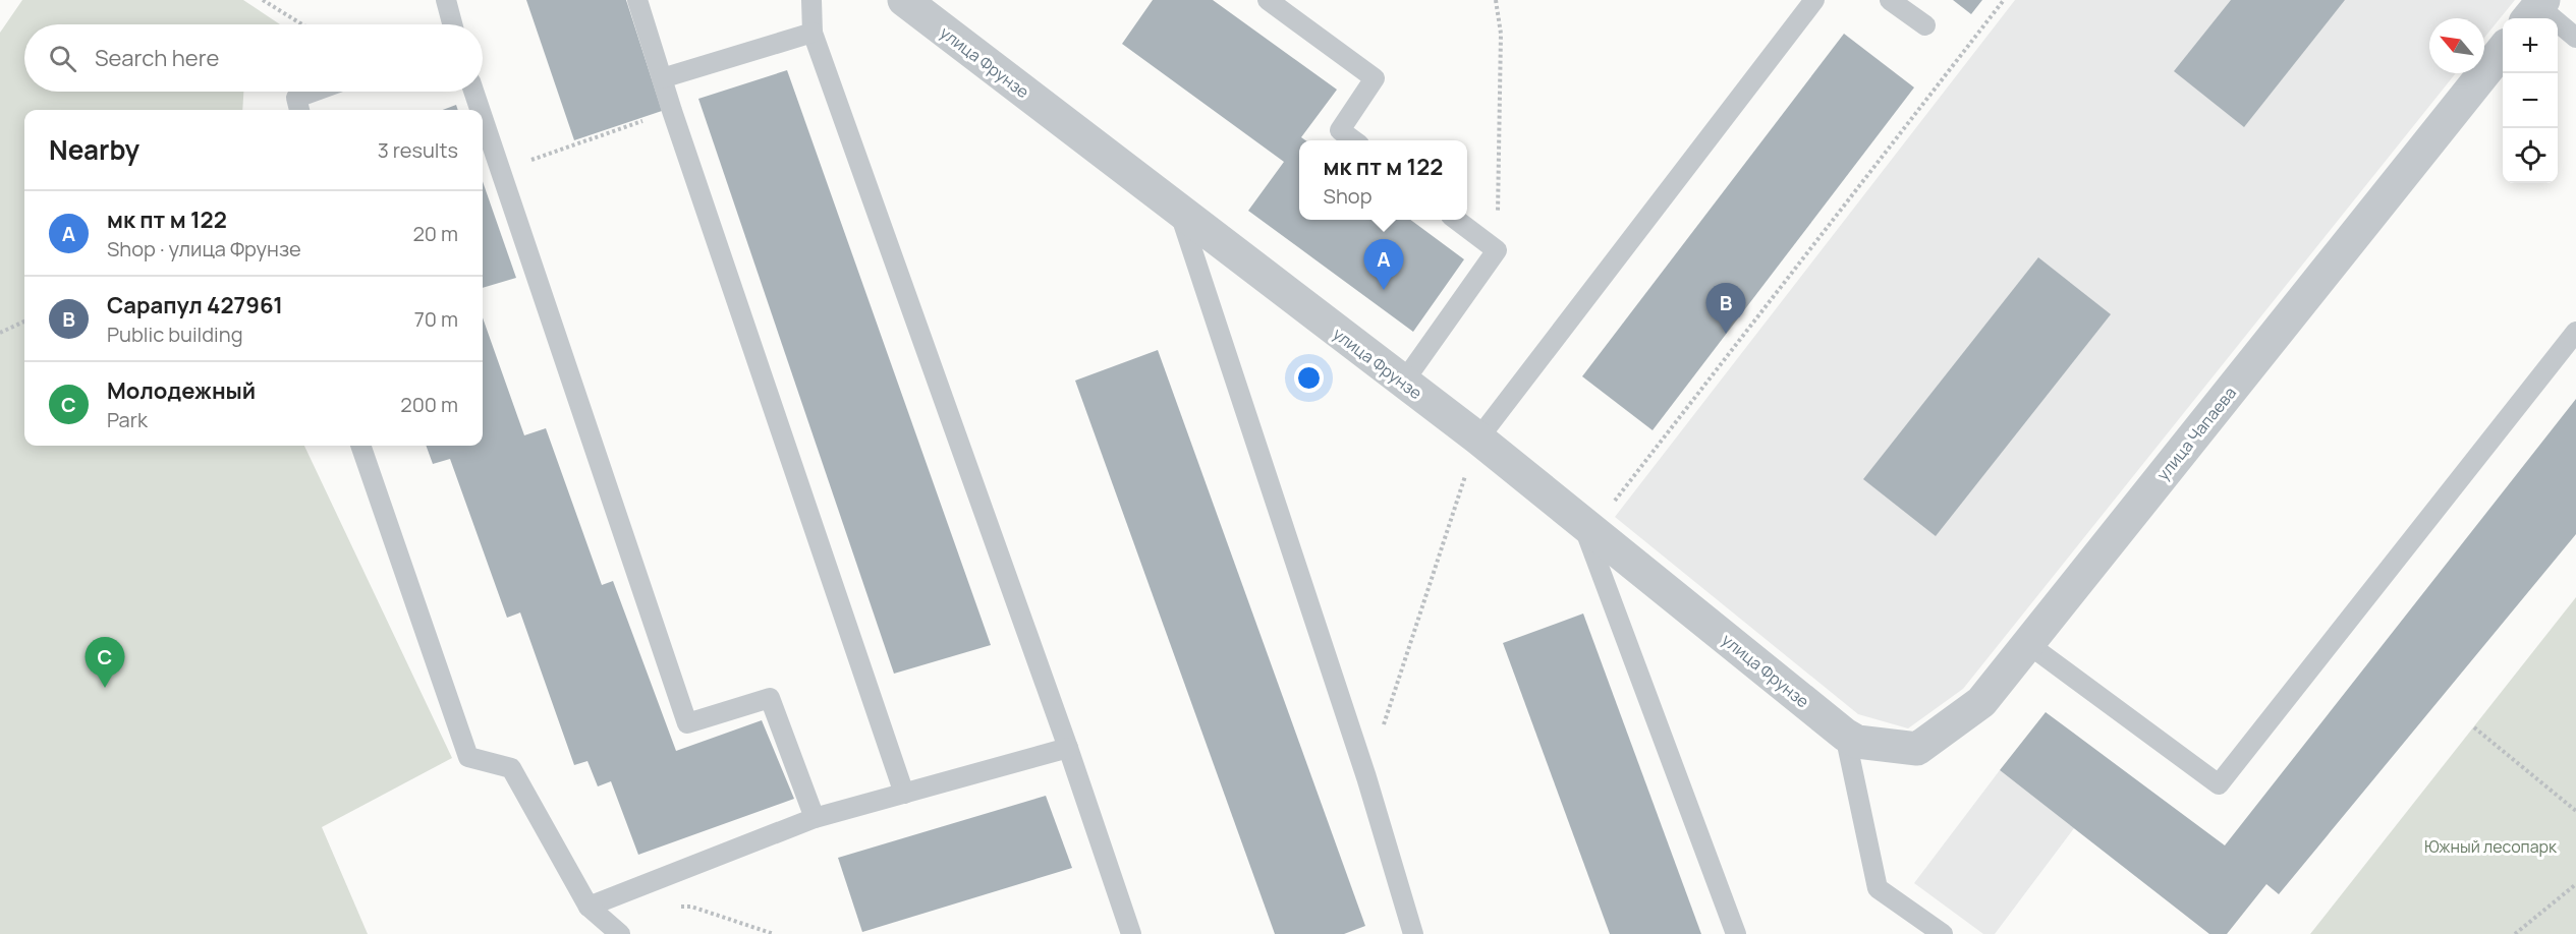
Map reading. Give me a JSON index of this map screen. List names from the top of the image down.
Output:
{
  "streets": {
    "street": ["улица Фрунзе", "улица Чапаева"]
  },
  "crossings": [
    ["улица Фрунзе", "улица Чапаева"]
  ],
  "parks": ["Южный лесопарк"],
  "north": "top left",
  "page": {
    "map_buttons": ["+", "−"],
    "search": "Search here",
    "heading": ["Nearby", "3 results"],
    "popup": ["мк пт м 122", "Shop"],
    "list": [
      {
        "mark": "A",
        "name": "мк пт м 122",
        "note": "Shop · улица Фрунзе",
        "value": "20 m"
      },
      {
        "mark": "B",
        "name": "Сарапул 427961",
        "note": "Public building",
        "value": "70 m"
      },
      {
        "mark": "C",
        "name": "Молодежный",
        "note": "Park",
        "value": "200 m"
      }
    ],
    "pins": ["A", "B", "C"]
  }
}
